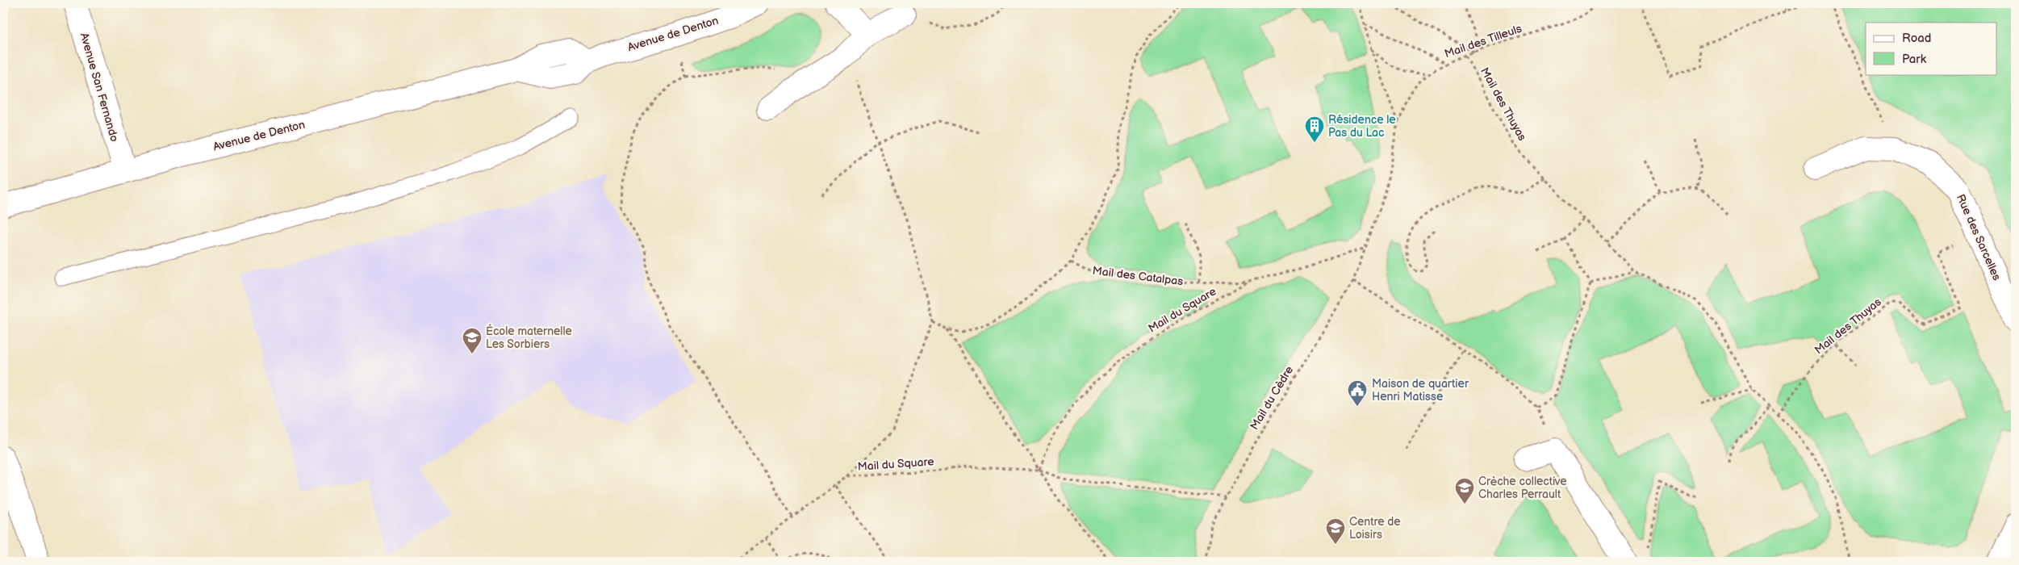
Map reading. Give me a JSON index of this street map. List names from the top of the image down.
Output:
{
  "streets": {
    "street": ["Avenue de Denton", "Avenue San Fernando", "Rue des Sarcelles"],
    "path": [
      "Mail des Tilleuls",
      "Mail des Thuyas",
      "Mail des Catalpas",
      "Mail du Square",
      "Mail du Cèdre"
    ]
  },
  "crossings": [
    ["Avenue de Denton", "Avenue San Fernando"],
    ["Mail des Tilleuls", "Mail des Thuyas"],
    ["Mail des Tilleuls", "Mail du Cèdre"],
    ["Mail des Thuyas", "Rue des Sarcelles"],
    ["Mail des Catalpas", "Mail du Square"],
    ["Mail des Catalpas", "Mail du Cèdre"]
  ],
  "places": {
    "building": ["Résidence le Pas du Lac"],
    "school or university": ["École maternelle Les Sorbiers", "Crèche collective Charles Perrault", "Centre de Loisirs"],
    "public building": ["Maison de quartier Henri Matisse"]
  },
  "legend": ["Road", "Park"]
}
